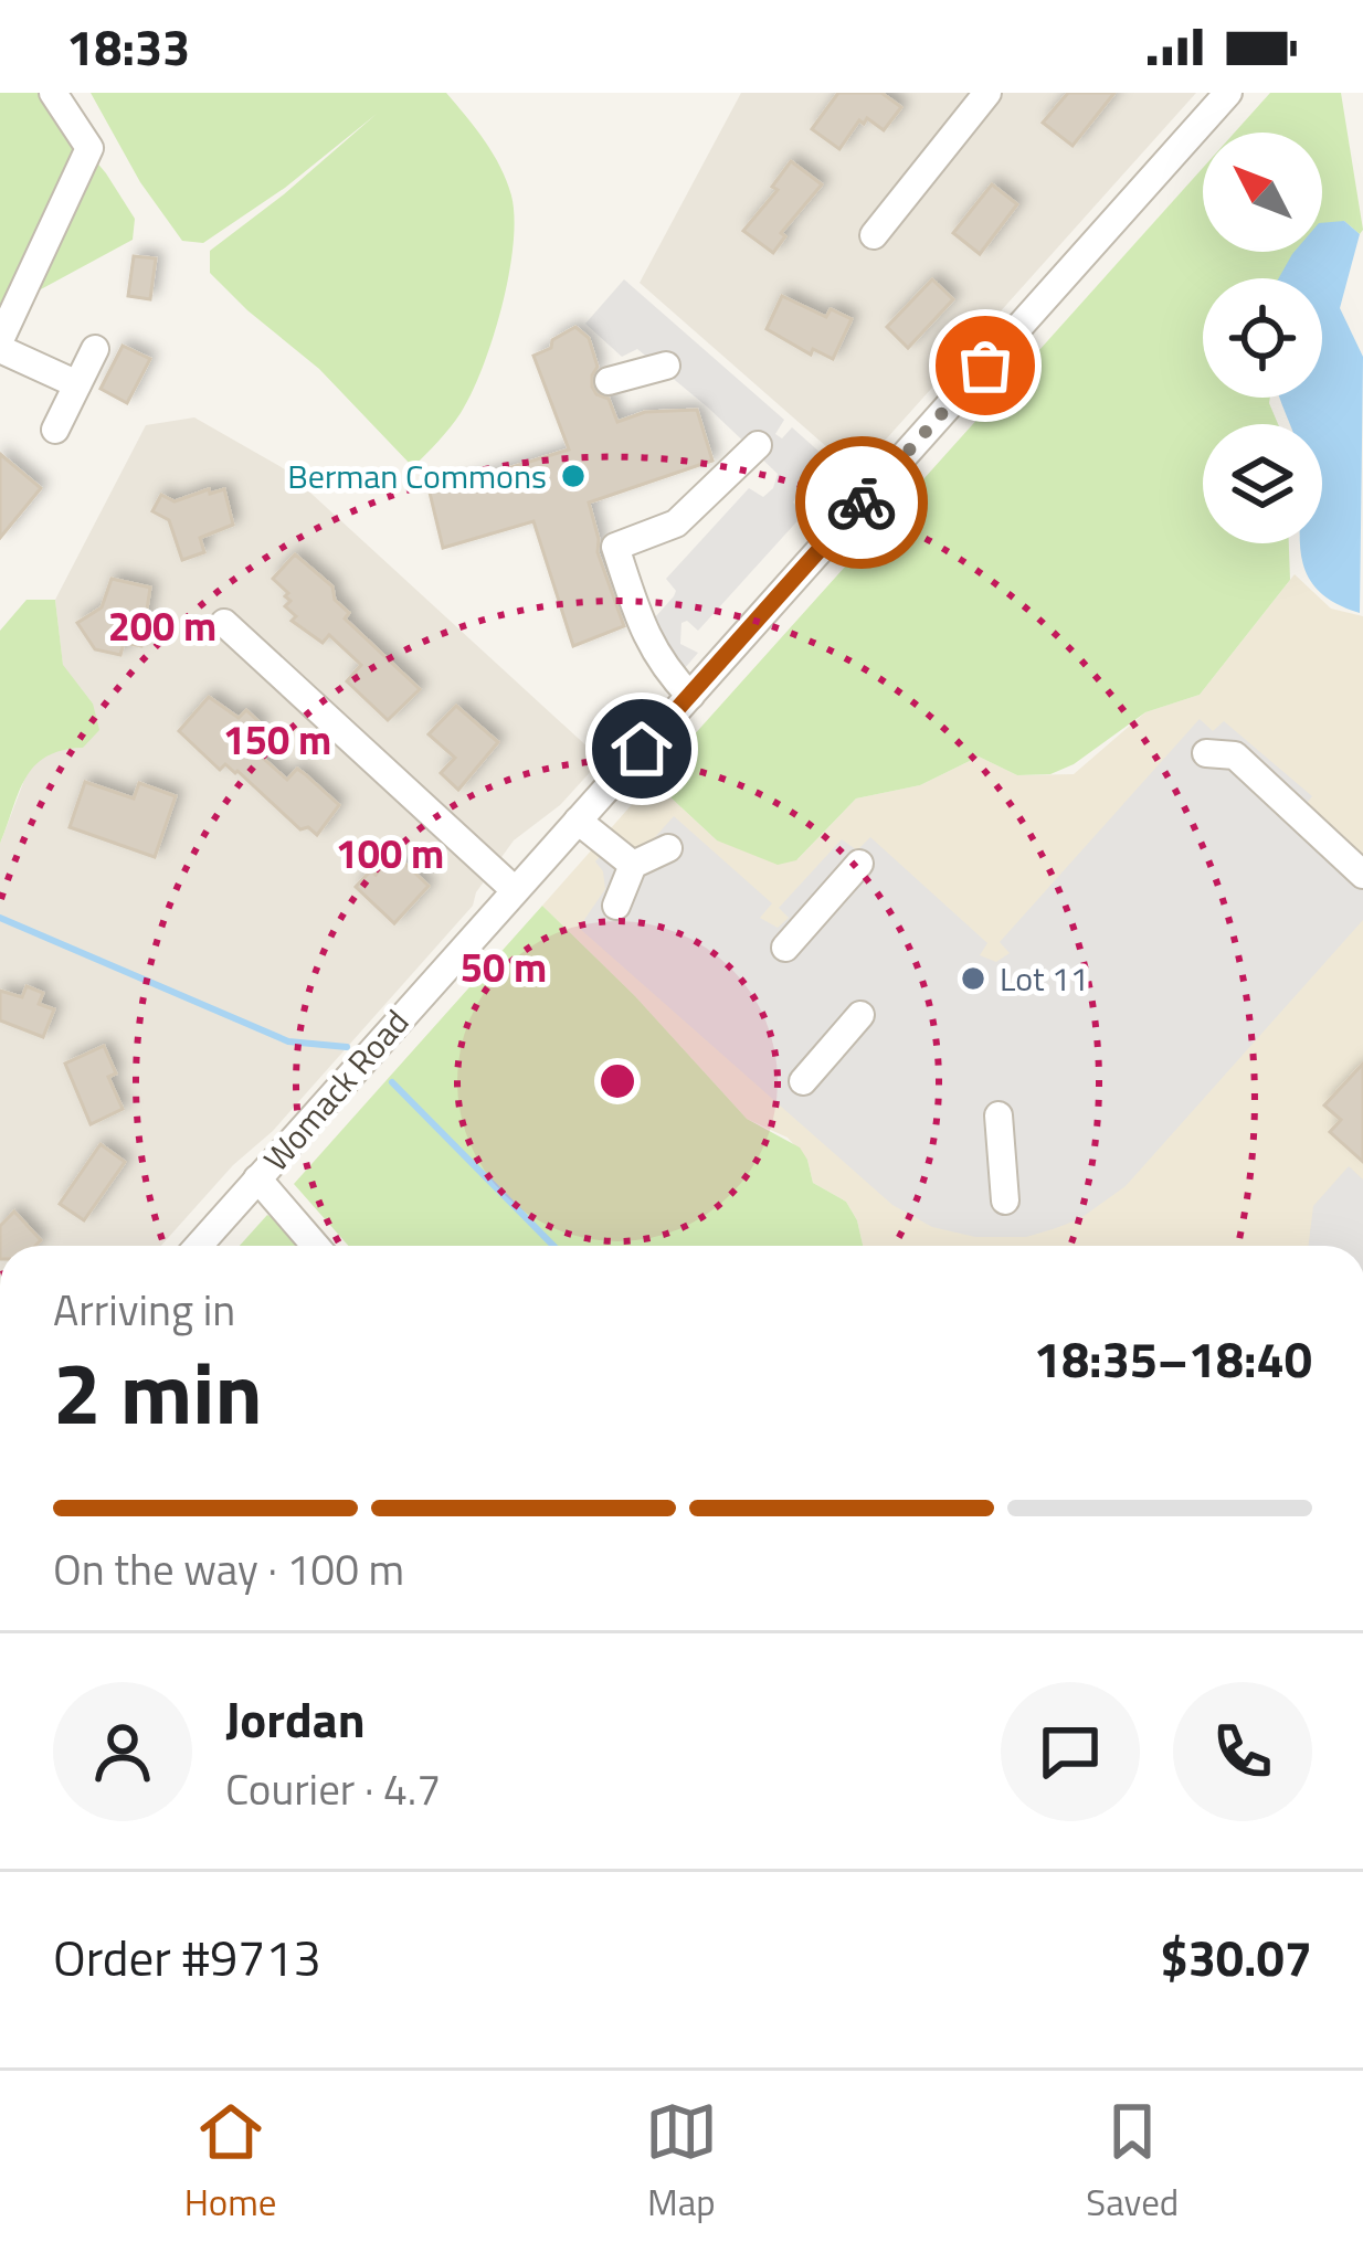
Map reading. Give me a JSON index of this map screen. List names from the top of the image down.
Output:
{
  "streets": {
    "street": ["Womack Road"]
  },
  "places": ["Berman Commons", "Lot 11"],
  "north": "top left",
  "page": {
    "status": "18:33",
    "heading": ["2 min", "Arriving in", "18:35–18:40"],
    "panel": [
      "Jordan",
      "Courier · 4.7",
      "Order #9713",
      "$30.07"
    ],
    "bar": "On the way · 100 m",
    "tabs": ["Home", "Map", "Saved"]
  },
  "rings": [
    "200 m",
    "150 m",
    "100 m",
    "50 m"
  ]
}
